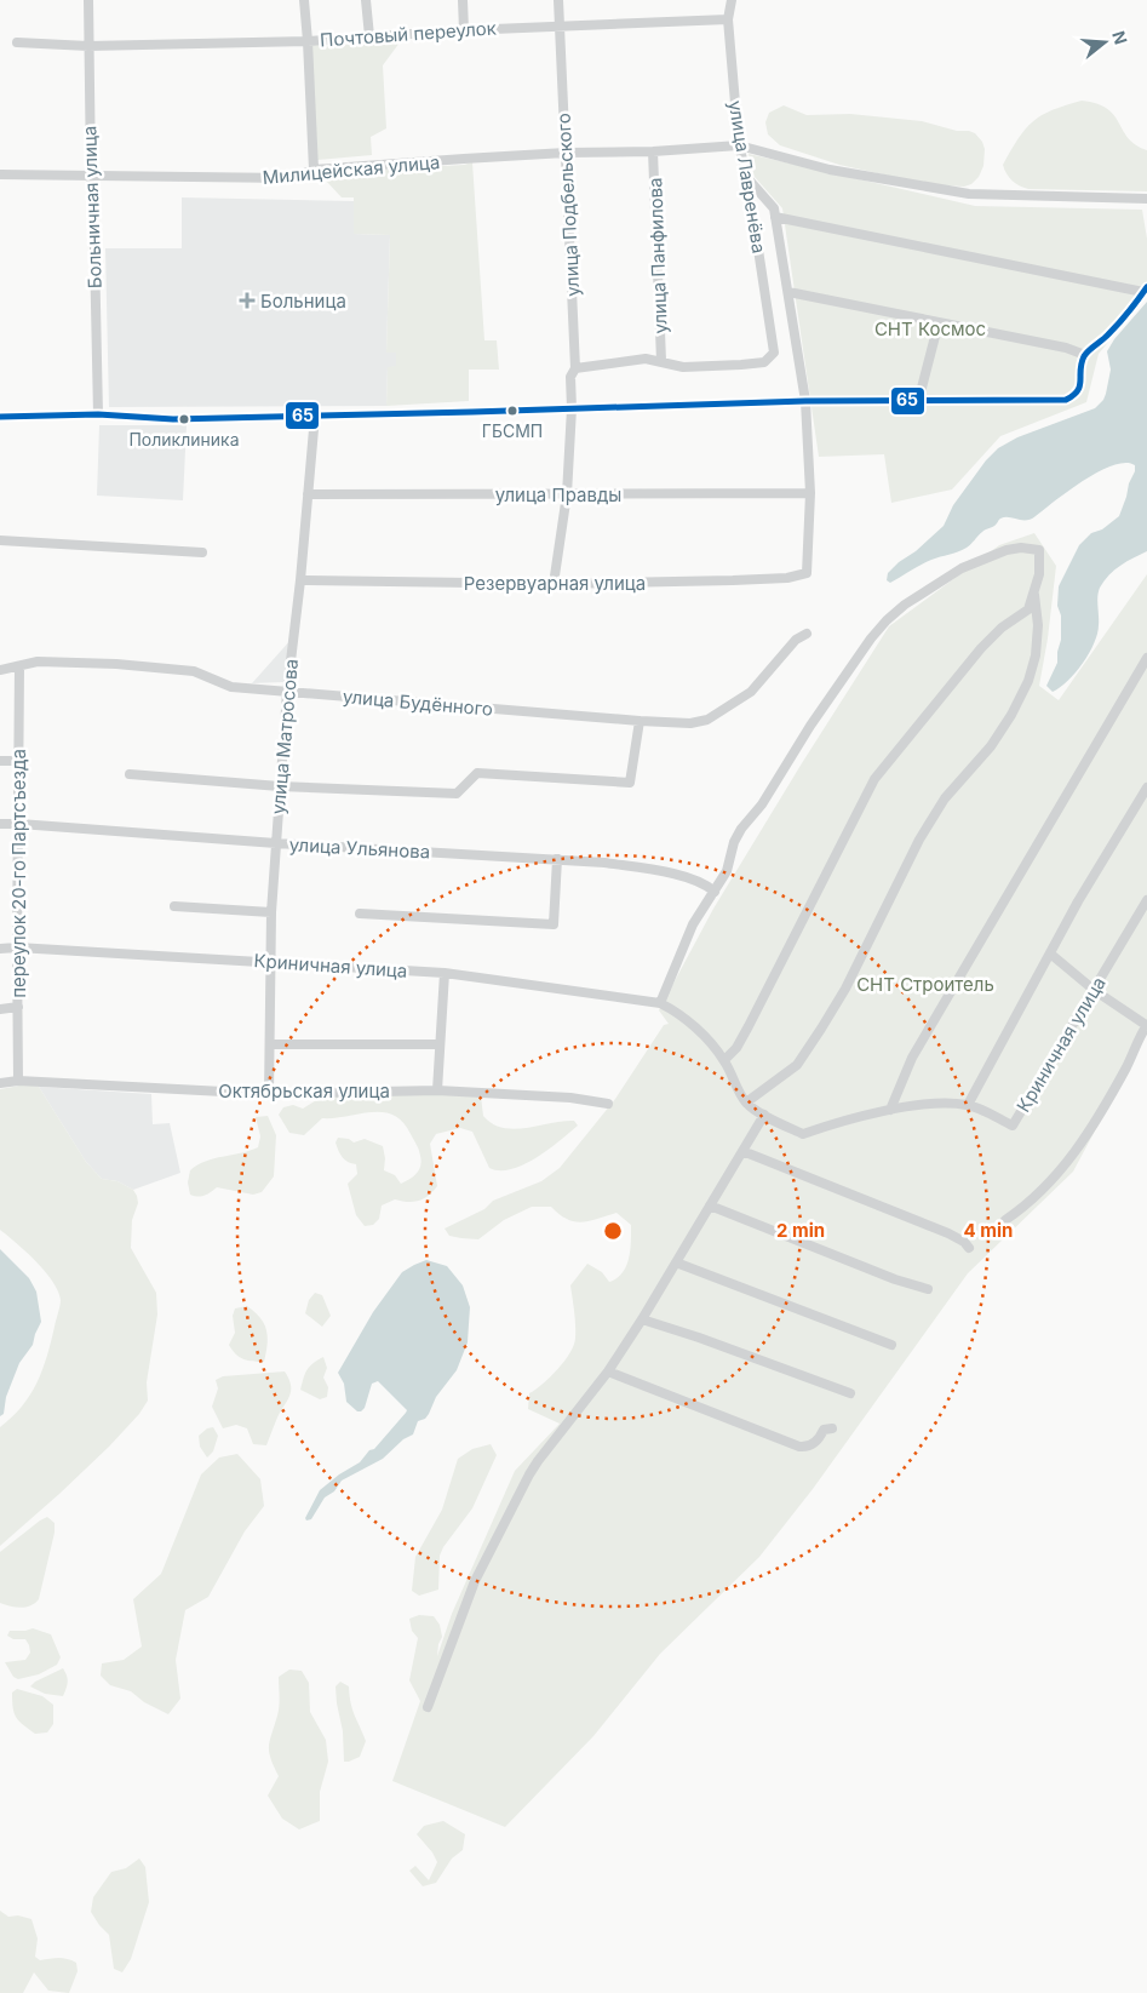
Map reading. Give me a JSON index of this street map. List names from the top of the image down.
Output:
{
  "streets": {
    "street": [
      "Почтовый переулок",
      "Милицейская улица",
      "улица Лавренёва",
      "улица Подбельского",
      "Больничная улица",
      "улица Панфилова",
      "улица Правды",
      "Резервуарная улица",
      "улица Будённого",
      "улица Матросова",
      "улица Ульянова",
      "переулок 20-го Партсъезда",
      "Криничная улица",
      "Октябрьская улица"
    ]
  },
  "crossings": [
    ["Почтовый переулок", "улица Лавренёва"],
    ["Почтовый переулок", "улица Подбельского"],
    ["Почтовый переулок", "Больничная улица"],
    ["Милицейская улица", "улица Лавренёва"],
    ["Милицейская улица", "улица Подбельского"],
    ["Милицейская улица", "Больничная улица"],
    ["Милицейская улица", "улица Панфилова"],
    ["улица Лавренёва", "улица Панфилова"],
    ["улица Подбельского", "улица Правды"],
    ["улица Подбельского", "Резервуарная улица"],
    ["улица Правды", "Резервуарная улица"],
    ["улица Правды", "улица Матросова"],
    ["Резервуарная улица", "улица Матросова"],
    ["улица Будённого", "улица Матросова"],
    ["улица Будённого", "переулок 20-го Партсъезда"],
    ["улица Матросова", "улица Ульянова"],
    ["улица Матросова", "Криничная улица"],
    ["улица Матросова", "Октябрьская улица"],
    ["улица Ульянова", "переулок 20-го Партсъезда"],
    ["переулок 20-го Партсъезда", "Криничная улица"],
    ["переулок 20-го Партсъезда", "Октябрьская улица"]
  ],
  "parks": ["СНТ Космос", "СНТ Строитель"],
  "places": {
    "health": ["Больница"],
    "other": ["ГБСМП", "Поликлиника"]
  },
  "lines": ["transit line 65"],
  "north": "right",
  "rings": ["2 min", "4 min"]
}
